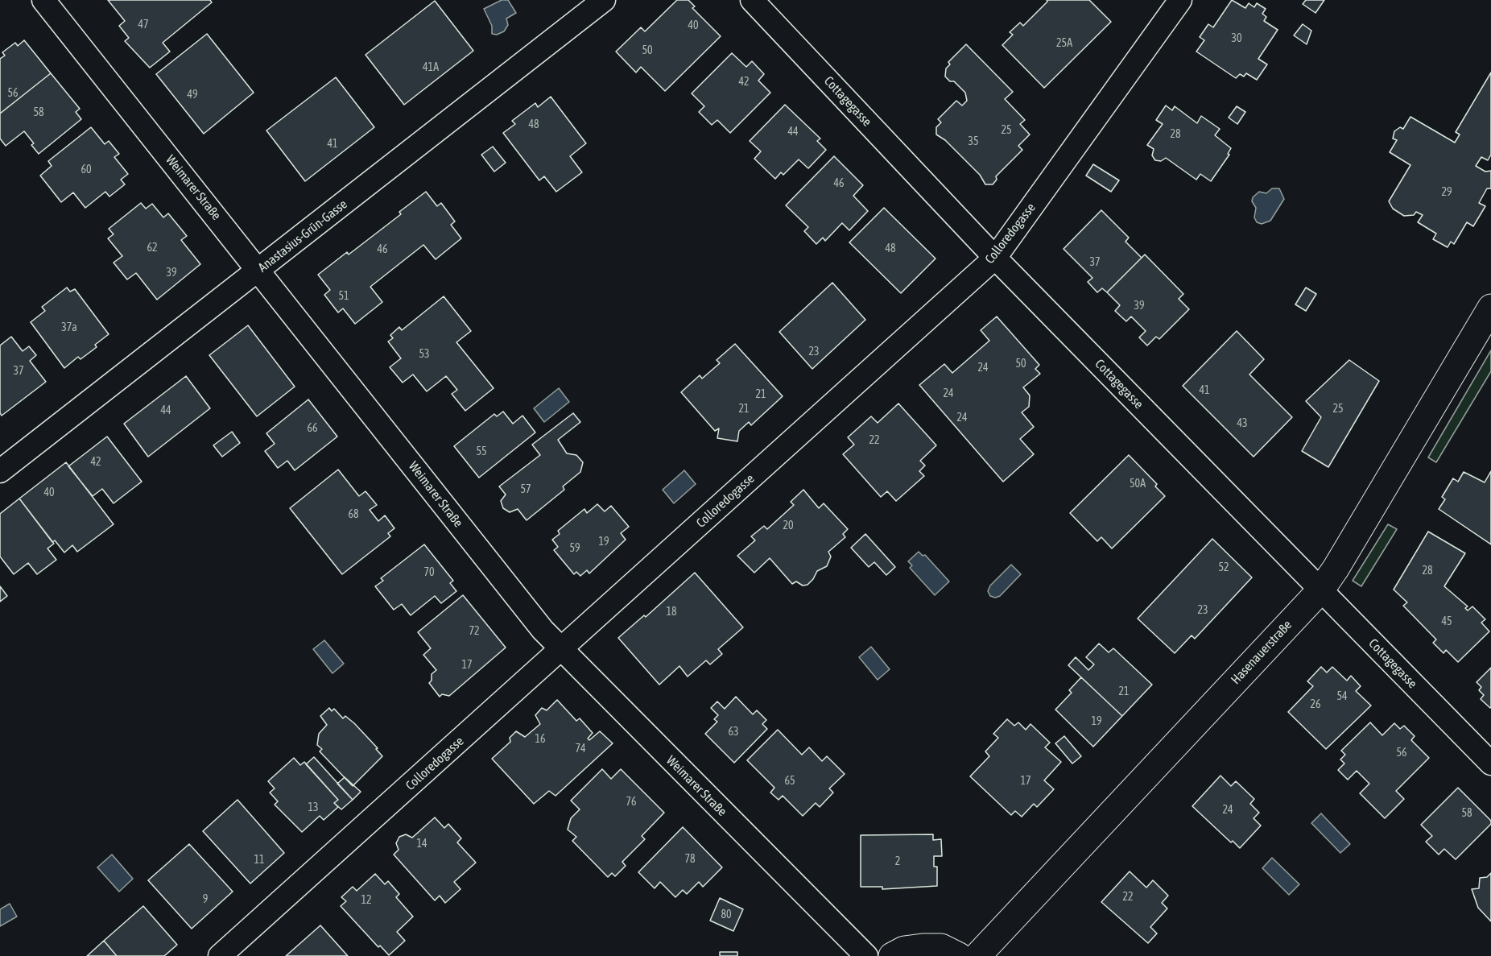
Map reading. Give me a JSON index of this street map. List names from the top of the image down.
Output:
{
  "streets": {
    "street": [
      "Cottagegasse",
      "Weimarer Straße",
      "Colloredogasse",
      "Anastasius-Grün-Gasse",
      "Hasenauerstraße"
    ]
  },
  "crossings": [
    ["Cottagegasse", "Colloredogasse"],
    ["Cottagegasse", "Hasenauerstraße"],
    ["Weimarer Straße", "Colloredogasse"],
    ["Weimarer Straße", "Anastasius-Grün-Gasse"]
  ],
  "house_numbers": [
    "47",
    "40",
    "30",
    "25A",
    "50",
    "41A",
    "42",
    "56",
    "49",
    "58",
    "48",
    "25",
    "44",
    "28",
    "35",
    "41",
    "60",
    "46",
    "29",
    "62",
    "48",
    "46",
    "37",
    "39",
    "51",
    "39",
    "37a",
    "23",
    "53",
    "50",
    "24",
    "37",
    "41",
    "24",
    "21",
    "21",
    "25",
    "44",
    "24",
    "43",
    "66",
    "22",
    "55",
    "42",
    "50A",
    "57",
    "40",
    "68",
    "20",
    "19",
    "59",
    "52",
    "28",
    "70",
    "23",
    "18",
    "45",
    "72",
    "17",
    "21",
    "54",
    "26",
    "19",
    "63",
    "16",
    "74",
    "56",
    "65",
    "17",
    "76",
    "13",
    "24",
    "58",
    "14",
    "78",
    "11",
    "2",
    "22",
    "9",
    "12",
    "80"
  ]
}
